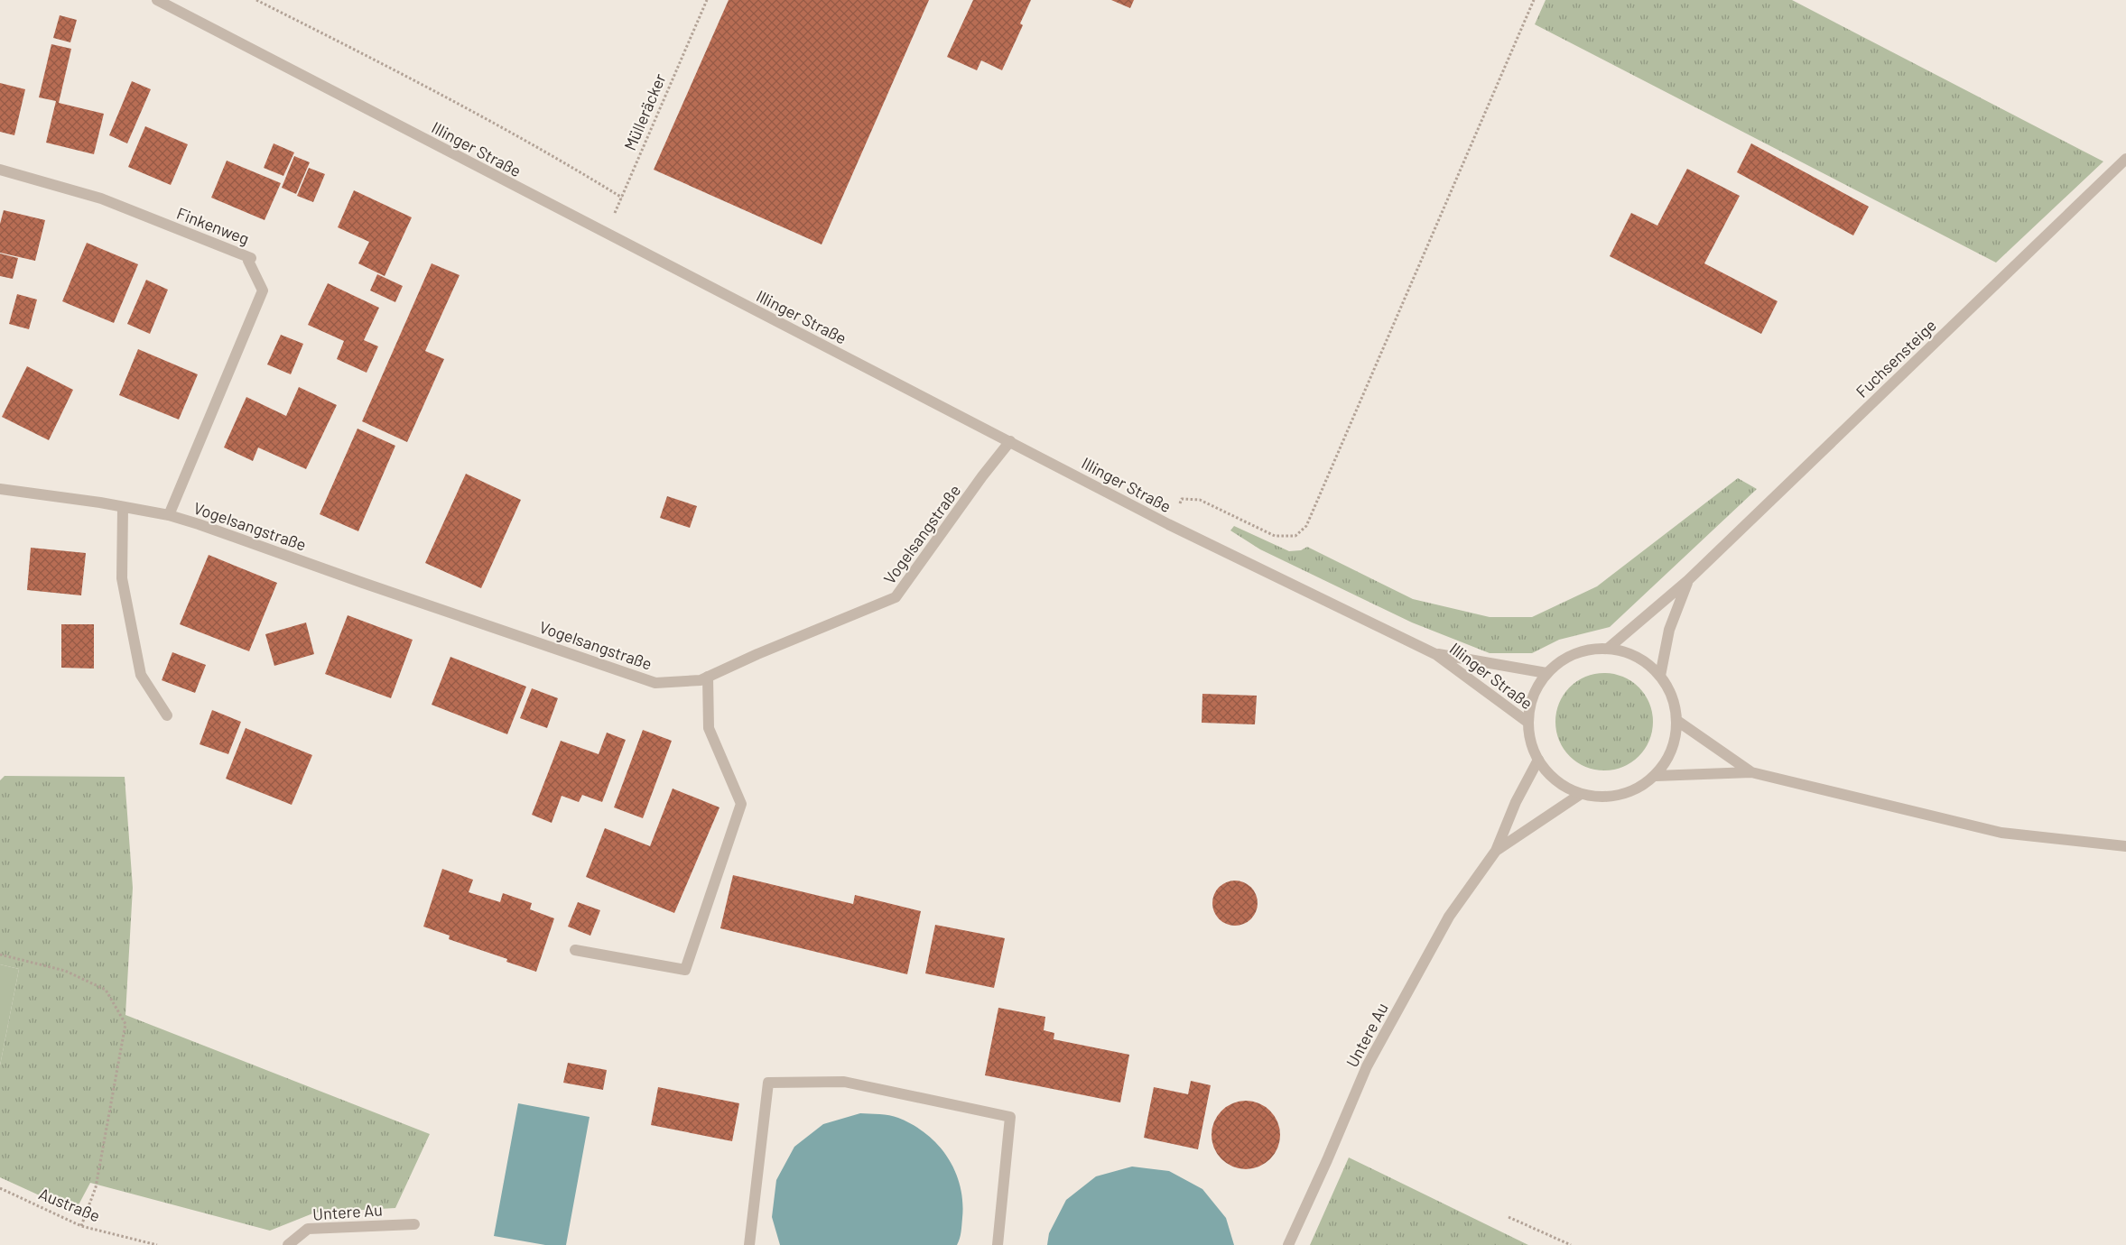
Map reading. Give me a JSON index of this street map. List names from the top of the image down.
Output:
{
  "streets": {
    "street": [
      "Illinger Straße",
      "Finkenweg",
      "Fuchsensteige",
      "Vogelsangstraße",
      "Untere Au"
    ],
    "path": ["Mülleräcker", "Austraße"]
  },
  "crossings": [
    ["Mülleräcker", "Illinger Straße"],
    ["Illinger Straße", "Fuchsensteige"],
    ["Illinger Straße", "Vogelsangstraße"],
    ["Illinger Straße", "Untere Au"],
    ["Finkenweg", "Vogelsangstraße"],
    ["Fuchsensteige", "Untere Au"]
  ]
}
